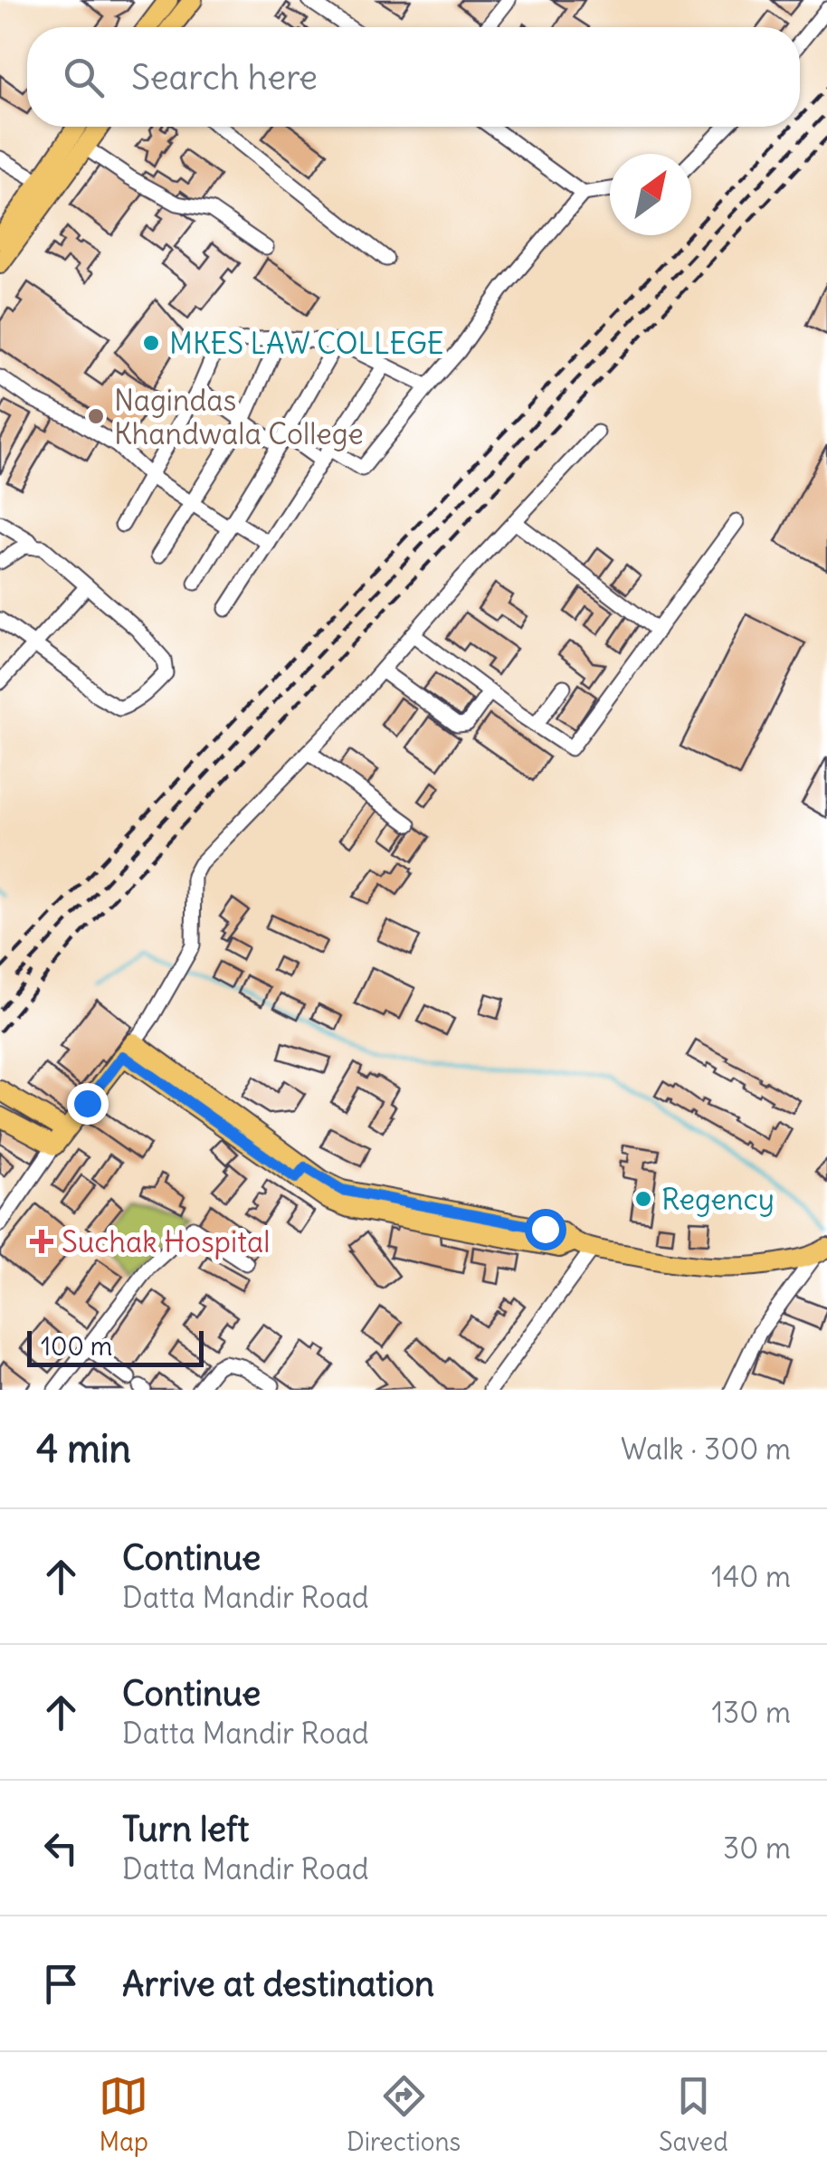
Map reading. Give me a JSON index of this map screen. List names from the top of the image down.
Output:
{
  "places": {
    "other": ["MKES LAW COLLEGE", "Nagindas Khandwala College", "Regency"],
    "health": ["Suchak Hospital"]
  },
  "scale_bar": "100 m",
  "north": "top right",
  "page": {
    "search": "Search here",
    "scale": "100 m",
    "heading": ["4 min", "Walk · 300 m"],
    "list": [
      ["Continue", "Datta Mandir Road", "140 m"],
      ["Continue", "Datta Mandir Road", "130 m"],
      ["Turn left", "Datta Mandir Road", "30 m"],
      "Arrive at destination"
    ],
    "nav": ["Map", "Directions", "Saved"]
  }
}
